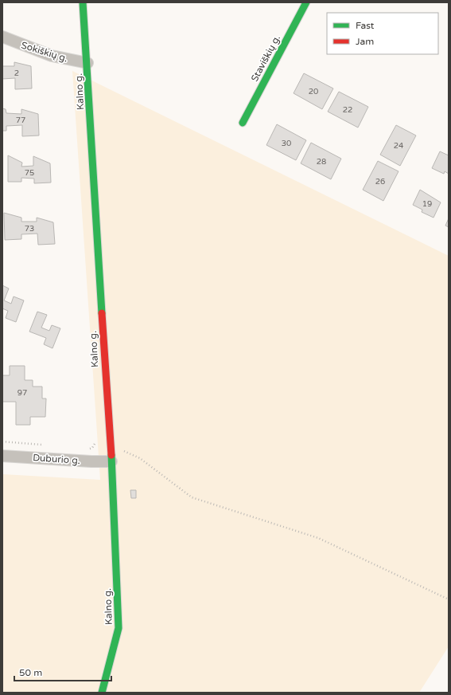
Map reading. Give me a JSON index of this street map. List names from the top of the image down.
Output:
{
  "streets": {
    "street": [
      "Sokiškių g.",
      "Staviškių g.",
      "Kalno g.",
      "Duburio g."
    ]
  },
  "crossings": [
    ["Sokiškių g.", "Kalno g."],
    ["Kalno g.", "Duburio g."]
  ],
  "house_numbers": [
    "2",
    "20",
    "22",
    "77",
    "30",
    "24",
    "28",
    "75",
    "26",
    "19",
    "73",
    "97"
  ],
  "legend": ["Fast", "Jam"],
  "scale_bar": "50 m"
}
